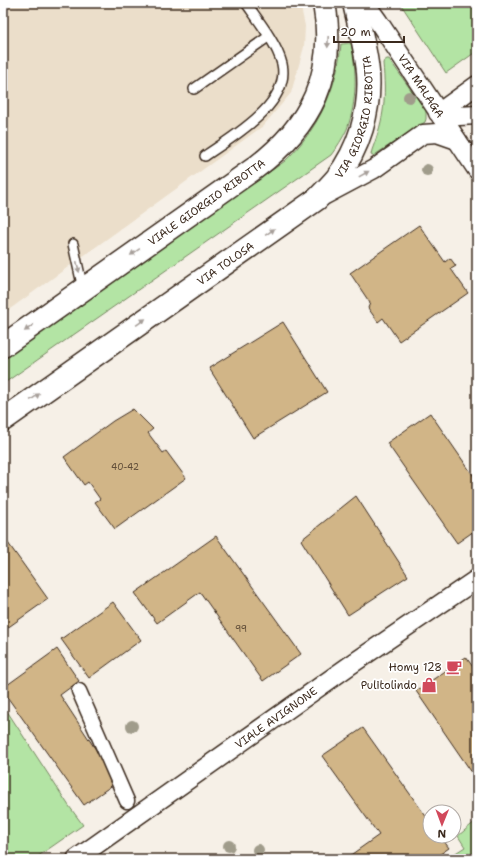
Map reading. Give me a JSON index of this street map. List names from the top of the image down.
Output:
{
  "streets": {
    "street": [
      "VIA MALAGA",
      "VIA GIORGIO RIBOTTA",
      "VIALE GIORGIO RIBOTTA",
      "VIA TOLOSA",
      "VIALE AVIGNONE"
    ]
  },
  "crossings": [
    ["VIA MALAGA", "VIA TOLOSA"],
    ["VIA GIORGIO RIBOTTA", "VIA TOLOSA"]
  ],
  "one_way": ["VIALE GIORGIO RIBOTTA", "VIA TOLOSA"],
  "places": {
    "cafe": ["Homy 128"],
    "shop": ["Pulitolindo"]
  },
  "house_numbers": ["40-42", "99"],
  "scale_bar": "20 m",
  "north": "bottom"
}
